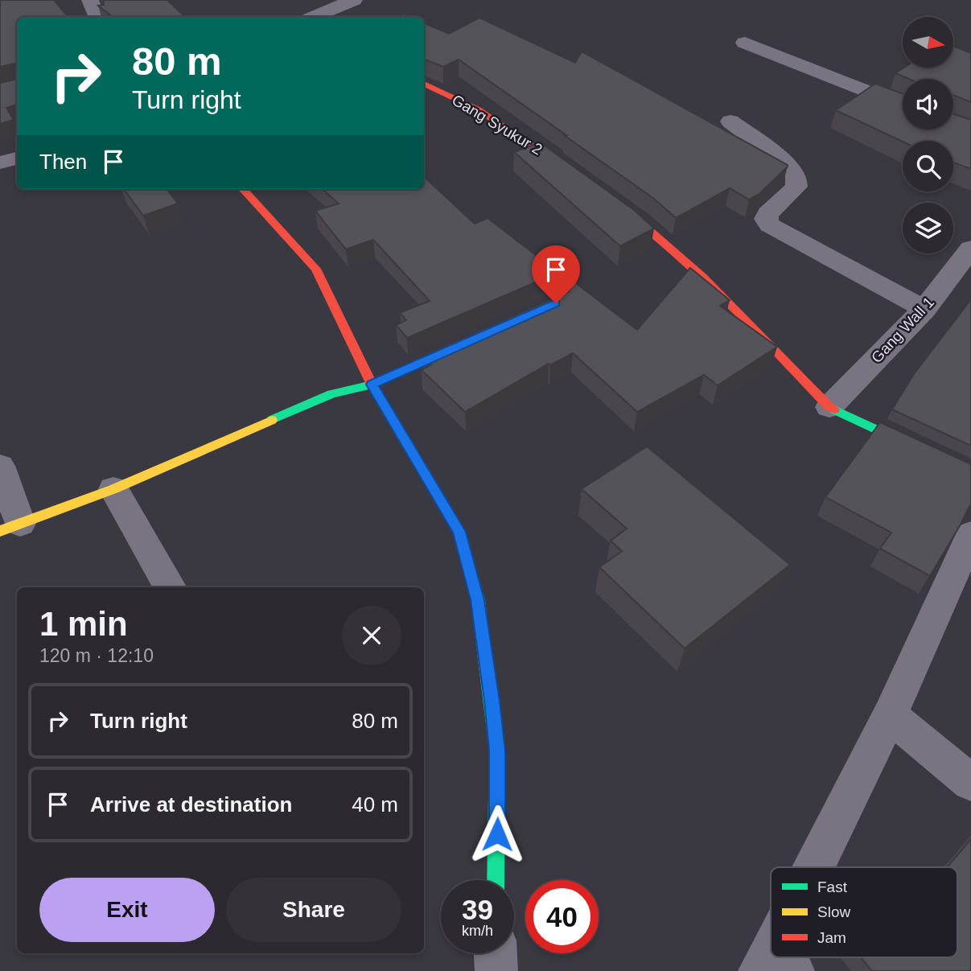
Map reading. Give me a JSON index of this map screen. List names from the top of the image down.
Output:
{
  "streets": {
    "street": ["Gang Syukur 2", "Gang Wall 1"]
  },
  "legend": ["Fast", "Slow", "Jam"],
  "north": "right",
  "page": {
    "turn": ["80 m", "Turn right"],
    "then": "Then",
    "heading": ["1 min", "120 m · 12:10"],
    "list": [
      {
        "name": "Turn right",
        "value": "80 m"
      },
      {
        "name": "Arrive at destination",
        "value": "40 m"
      }
    ],
    "buttons": ["Exit", "Share"],
    "speed": "39 km/h",
    "limit": "40"
  }
}
